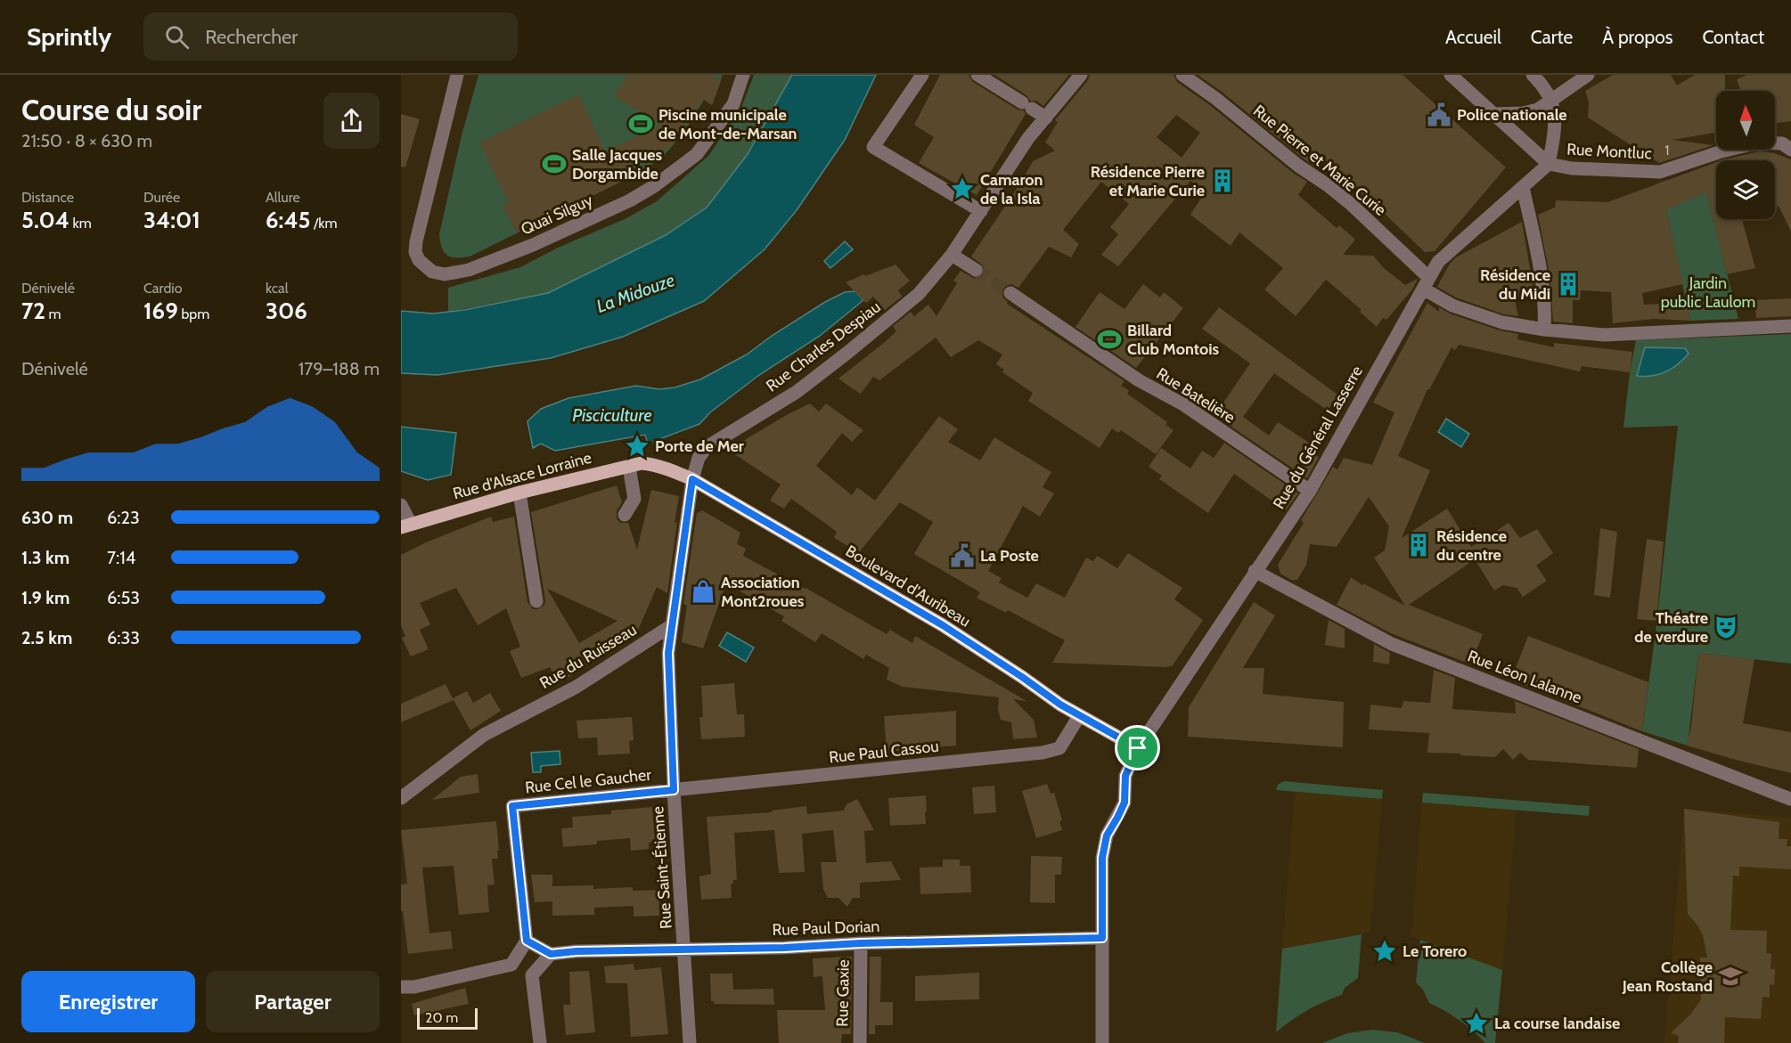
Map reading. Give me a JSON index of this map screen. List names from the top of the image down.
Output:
{
  "streets": {
    "main road": ["Rue d'Alsace Lorraine", "Boulevard d'Auribeau"],
    "street": [
      "Rue Montluc",
      "Rue Pierre et Marie Curie",
      "Quai Silguy",
      "Rue Charles Despiau",
      "Rue Batelière",
      "Rue du Général Lasserre",
      "Rue du Ruisseau",
      "Rue Léon Lalanne",
      "Rue Paul Cassou",
      "Rue Cel le Gaucher",
      "Rue Saint-Étienne",
      "Rue Paul Dorian",
      "Rue Gaxie"
    ]
  },
  "crossings": [
    ["Rue Montluc", "Rue du Général Lasserre"],
    ["Rue Pierre et Marie Curie", "Rue du Général Lasserre"],
    ["Rue Charles Despiau", "Boulevard d'Auribeau"],
    ["Rue Batelière", "Rue du Général Lasserre"],
    ["Rue du Général Lasserre", "Boulevard d'Auribeau"],
    ["Rue du Général Lasserre", "Rue Léon Lalanne"],
    ["Rue du Général Lasserre", "Rue Paul Dorian"],
    ["Rue d'Alsace Lorraine", "Boulevard d'Auribeau"],
    ["Boulevard d'Auribeau", "Rue Paul Cassou"],
    ["Rue du Ruisseau", "Rue Saint-Étienne"],
    ["Rue Paul Cassou", "Rue Cel le Gaucher"],
    ["Rue Paul Cassou", "Rue Saint-Étienne"],
    ["Rue Cel le Gaucher", "Rue Saint-Étienne"],
    ["Rue Saint-Étienne", "Rue Paul Dorian"],
    ["Rue Paul Dorian", "Rue Gaxie"]
  ],
  "water": ["La Midouze", "Pisciculture"],
  "parks": ["Jardin public Laulom"],
  "places": {
    "public building": ["Police nationale", "La Poste"],
    "sports": ["Piscine municipale de Mont-de-Marsan", "Salle Jacques Dorgambide", "Billard Club Montois"],
    "building": ["Résidence Pierre et Marie Curie", "Résidence du Midi", "Résidence du centre"],
    "place": [
      "Camaron de la Isla",
      "Porte de Mer",
      "Le Torero",
      "La course landaise"
    ],
    "shop": ["Association Mont2roues"],
    "theatre": ["Théatre de verdure"],
    "school or university": ["Collège Jean Rostand"]
  },
  "house_numbers": ["1"],
  "scale_bar": "20 m",
  "north": "top",
  "page": {
    "header": "Sprintly",
    "search": "Rechercher",
    "nav": [
      "Accueil",
      "Carte",
      "À propos",
      "Contact"
    ],
    "heading": ["Course du soir", "21:50 · 8 × 630 m"],
    "stats": [
      ["Distance", "5.04 km"],
      ["Durée", "34:01"],
      ["Allure", "6:45 /km"],
      ["Dénivelé", "72 m"],
      ["Cardio", "169 bpm"],
      ["kcal", "306"]
    ],
    "chart": ["Dénivelé", "179–188 m"],
    "list": [
      {
        "name": "630 m",
        "note": "6:23"
      },
      {
        "name": "1.3 km",
        "note": "7:14"
      },
      {
        "name": "1.9 km",
        "note": "6:53"
      },
      {
        "name": "2.5 km",
        "note": "6:33"
      }
    ],
    "buttons": ["Enregistrer", "Partager"],
    "scale": "20 m"
  }
}
